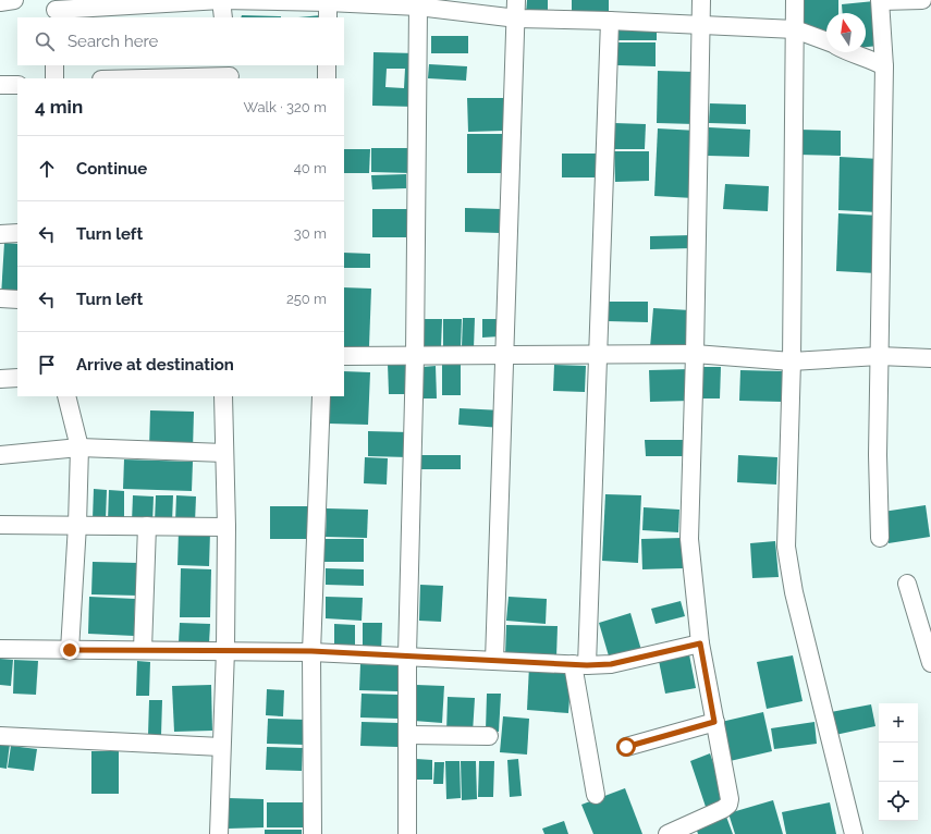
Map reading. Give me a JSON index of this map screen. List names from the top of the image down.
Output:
{
  "north": "top",
  "page": {
    "search": "Search here",
    "heading": ["4 min", "Walk · 320 m"],
    "list": [
      ["Continue", "40 m"],
      ["Turn left", "30 m"],
      ["Turn left", "250 m"],
      "Arrive at destination"
    ],
    "map_buttons": ["+", "−"]
  }
}
